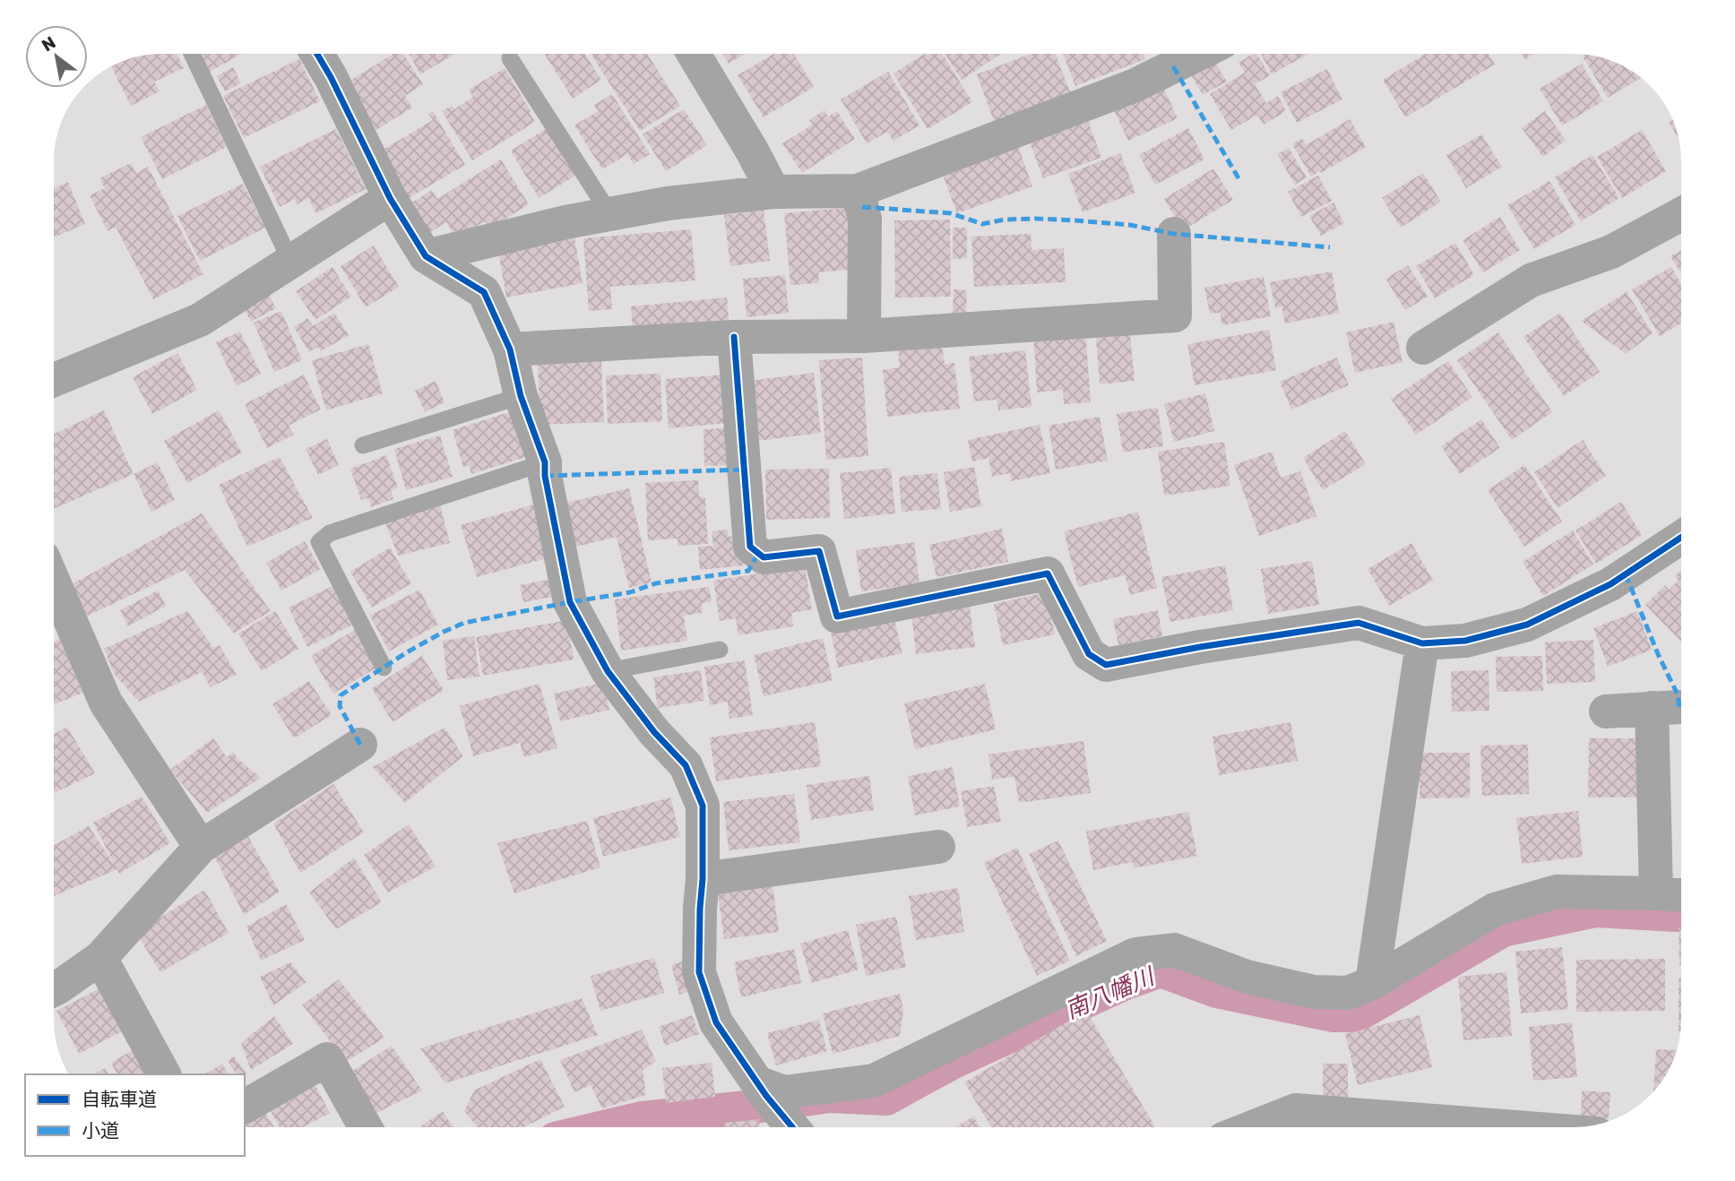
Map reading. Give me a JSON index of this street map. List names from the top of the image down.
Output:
{
  "water": ["南八幡川"],
  "legend": ["自転車道", "小道"],
  "north": "top left"
}
